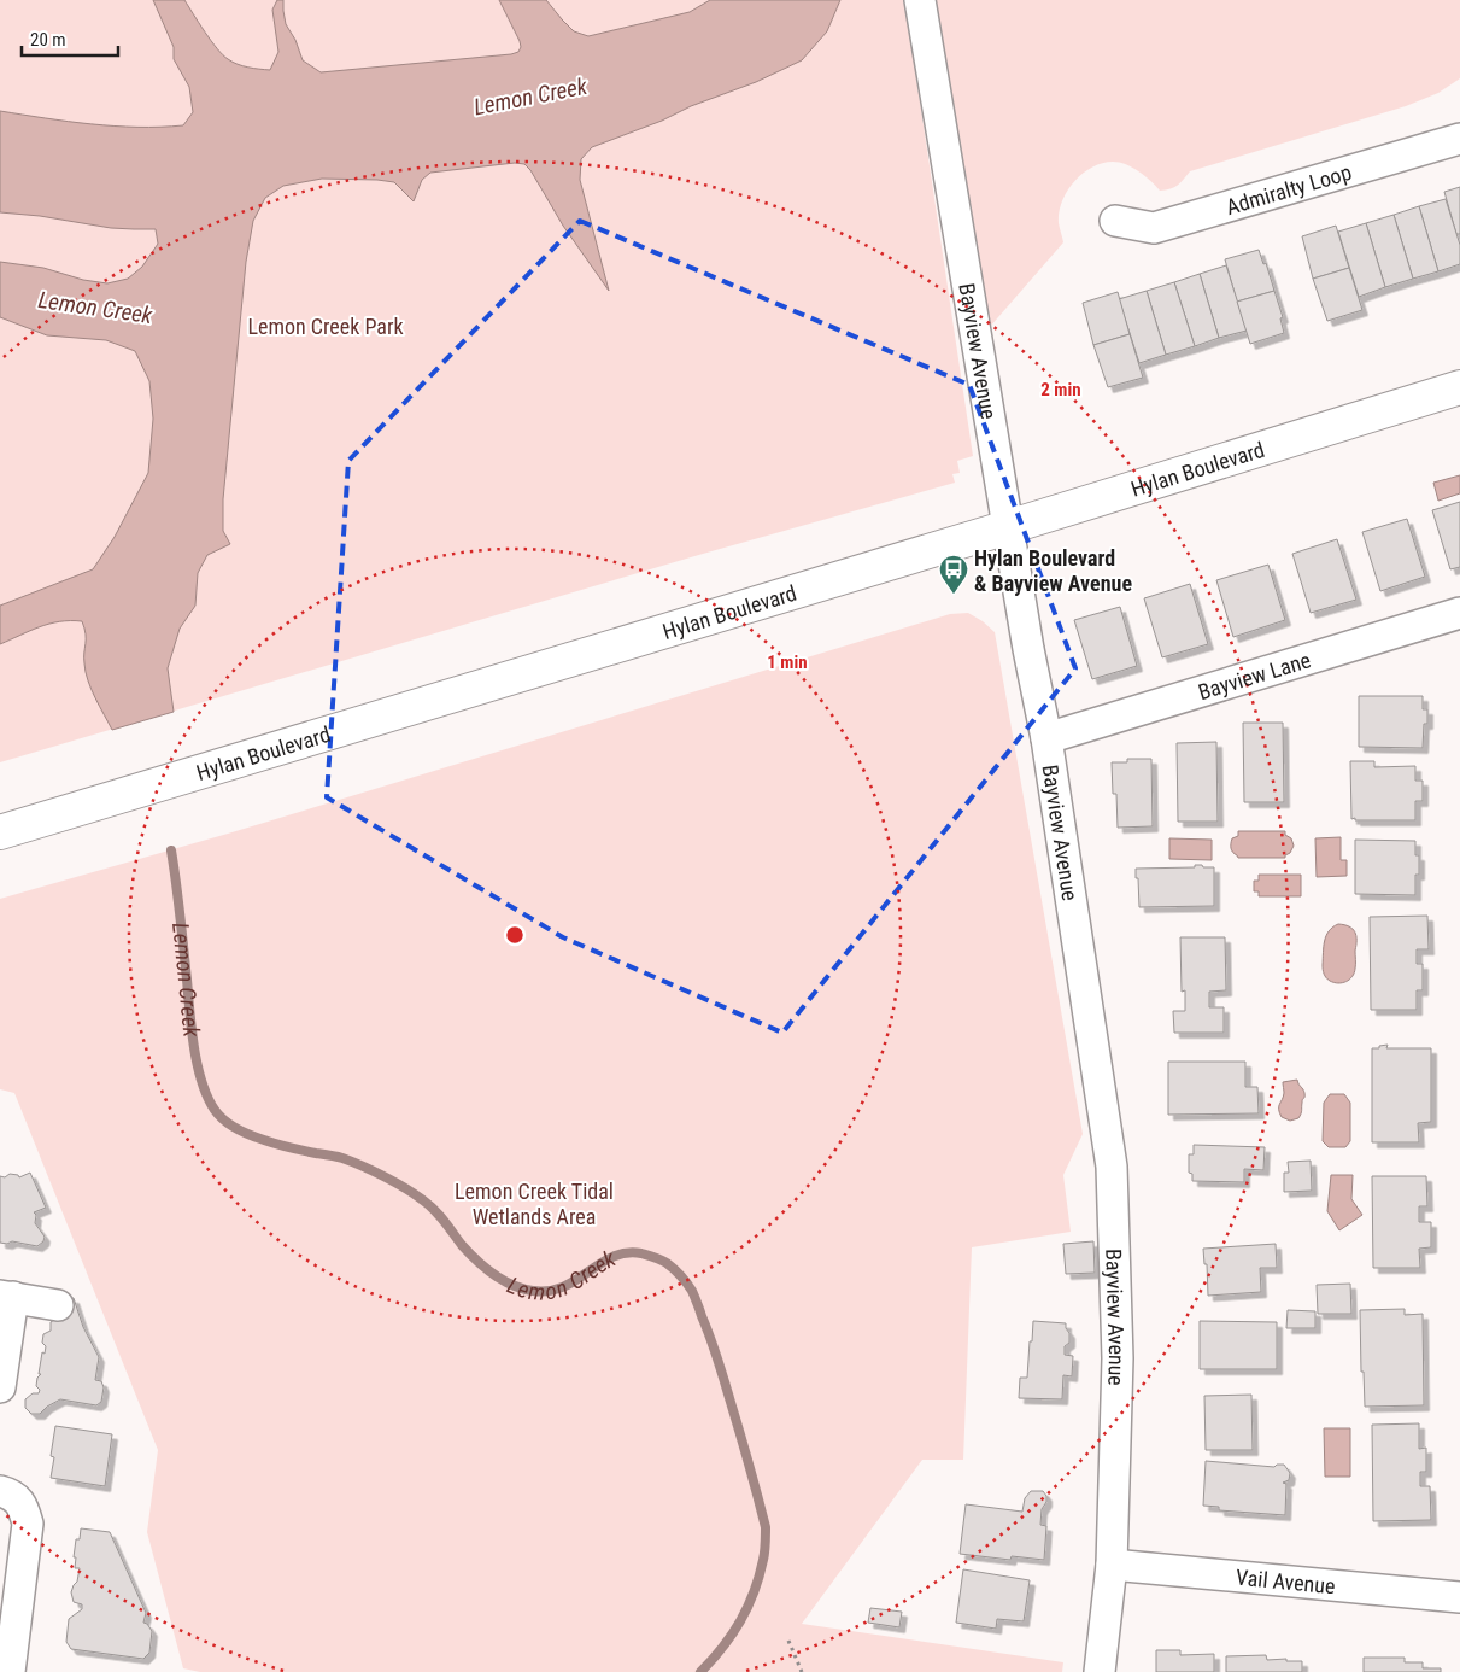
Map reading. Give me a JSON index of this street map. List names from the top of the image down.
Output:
{
  "streets": {
    "main road": ["Hylan Boulevard"],
    "street": [
      "Admiralty Loop",
      "Bayview Avenue",
      "Bayview Lane",
      "Vail Avenue"
    ]
  },
  "crossings": [
    ["Bayview Avenue", "Hylan Boulevard"],
    ["Bayview Avenue", "Bayview Lane"],
    ["Bayview Avenue", "Vail Avenue"]
  ],
  "water": ["Lemon Creek"],
  "parks": ["Lemon Creek Park", "Lemon Creek Tidal Wetlands Area"],
  "places": {
    "bus stop": ["Hylan Boulevard & Bayview Avenue"]
  },
  "scale_bar": "20 m",
  "rings": ["2 min", "1 min"]
}
